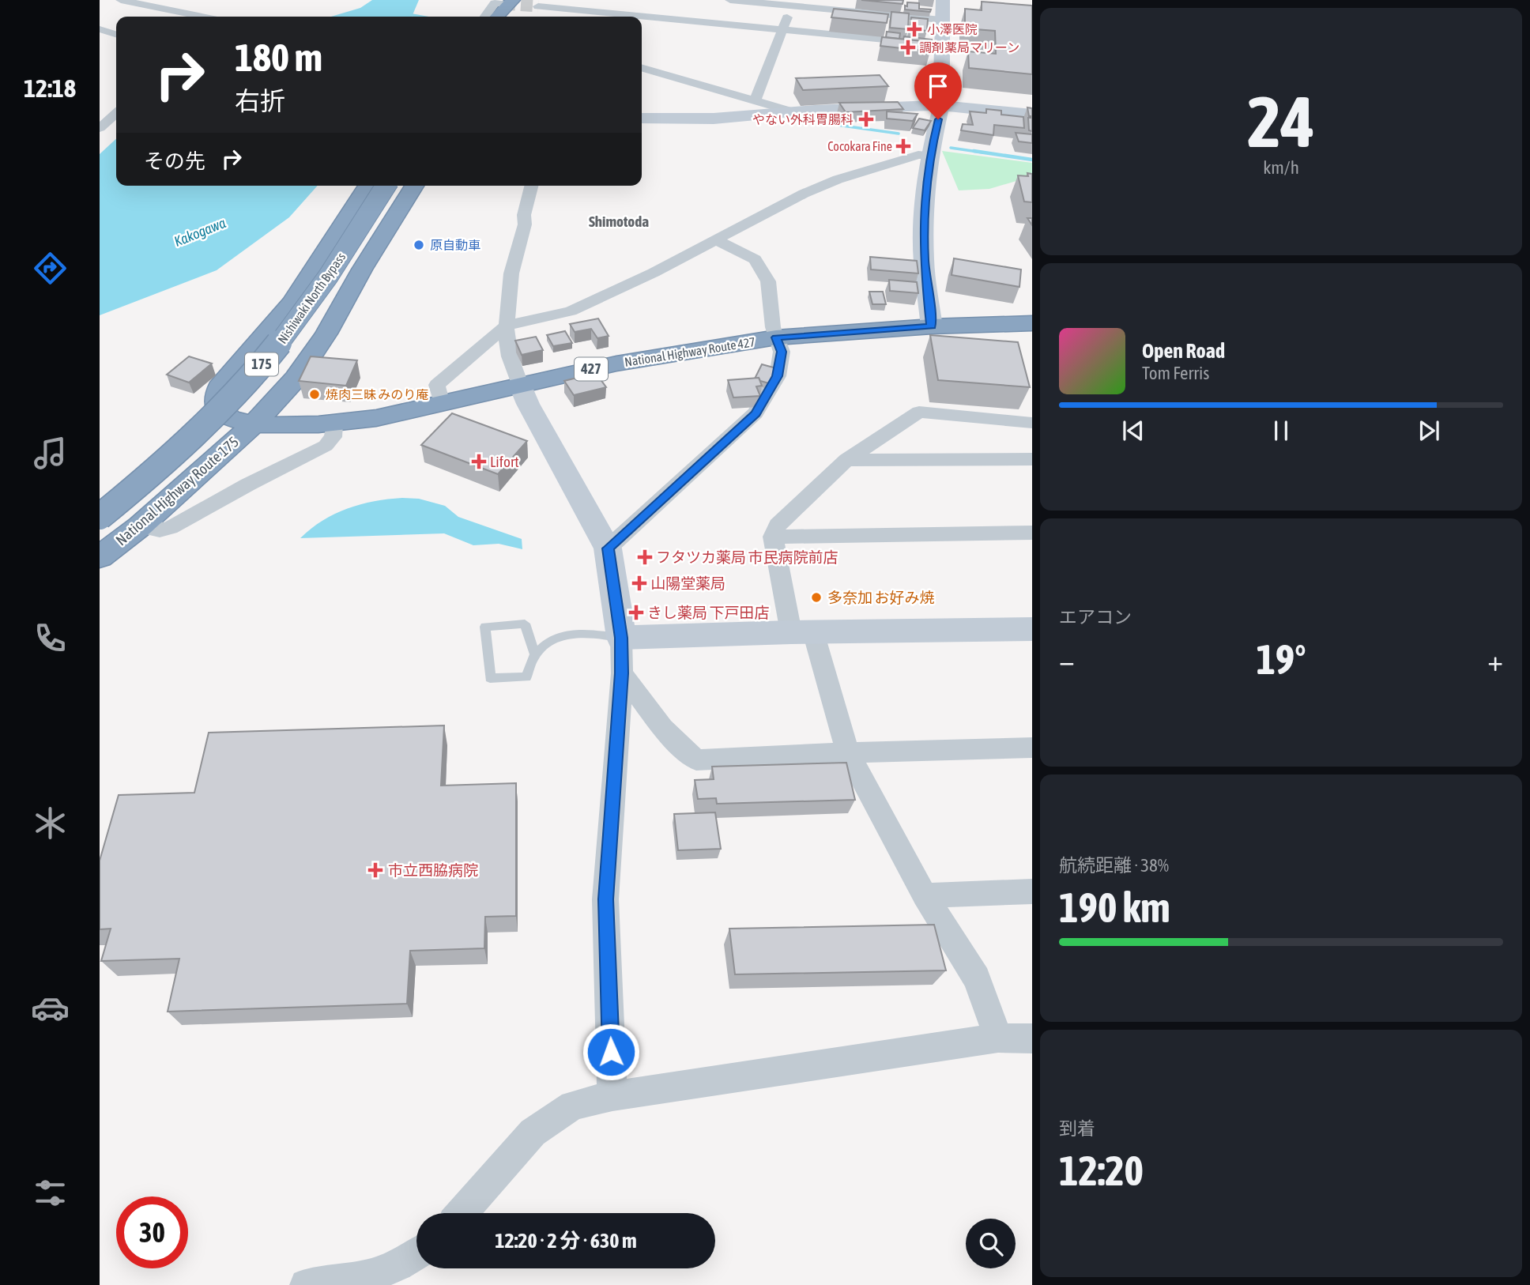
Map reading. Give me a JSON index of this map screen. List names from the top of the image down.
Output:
{
  "streets": {
    "highway": [
      "Nishiwaki North Bypass",
      "National Highway Route 427",
      "175",
      "427",
      "National Highway Route 175"
    ]
  },
  "crossings": [
    ["National Highway Route 427", "175"],
    ["National Highway Route 427", "National Highway Route 175"],
    ["175", "National Highway Route 175"]
  ],
  "districts": ["Shimotoda"],
  "water": ["Kakogawa"],
  "places": {
    "health": [
      "小澤医院",
      "調剤薬局マリーン",
      "やない外科胃腸科",
      "Cocokara Fine",
      "Lifort",
      "フタツカ薬局 市民病院前店",
      "山陽堂薬局",
      "きし薬局 下戸田店",
      "市立西脇病院"
    ],
    "other": ["原自動車", "焼肉三昧 みのり庵", "多奈加 お好み焼"]
  },
  "page": {
    "tabs": "12:18",
    "tile": [
      ["24", "km/h"],
      "エアコン",
      ["航続距離 · 38%", "190 km"],
      ["到着", "12:20"]
    ],
    "turn": ["180 m", "右折"],
    "then": "その先",
    "song": ["Open Road", "Tom Ferris"],
    "heat": ["−", "19°", "+"],
    "limit": "30",
    "trip": "12:20 · 2 分 · 630 m"
  }
}
